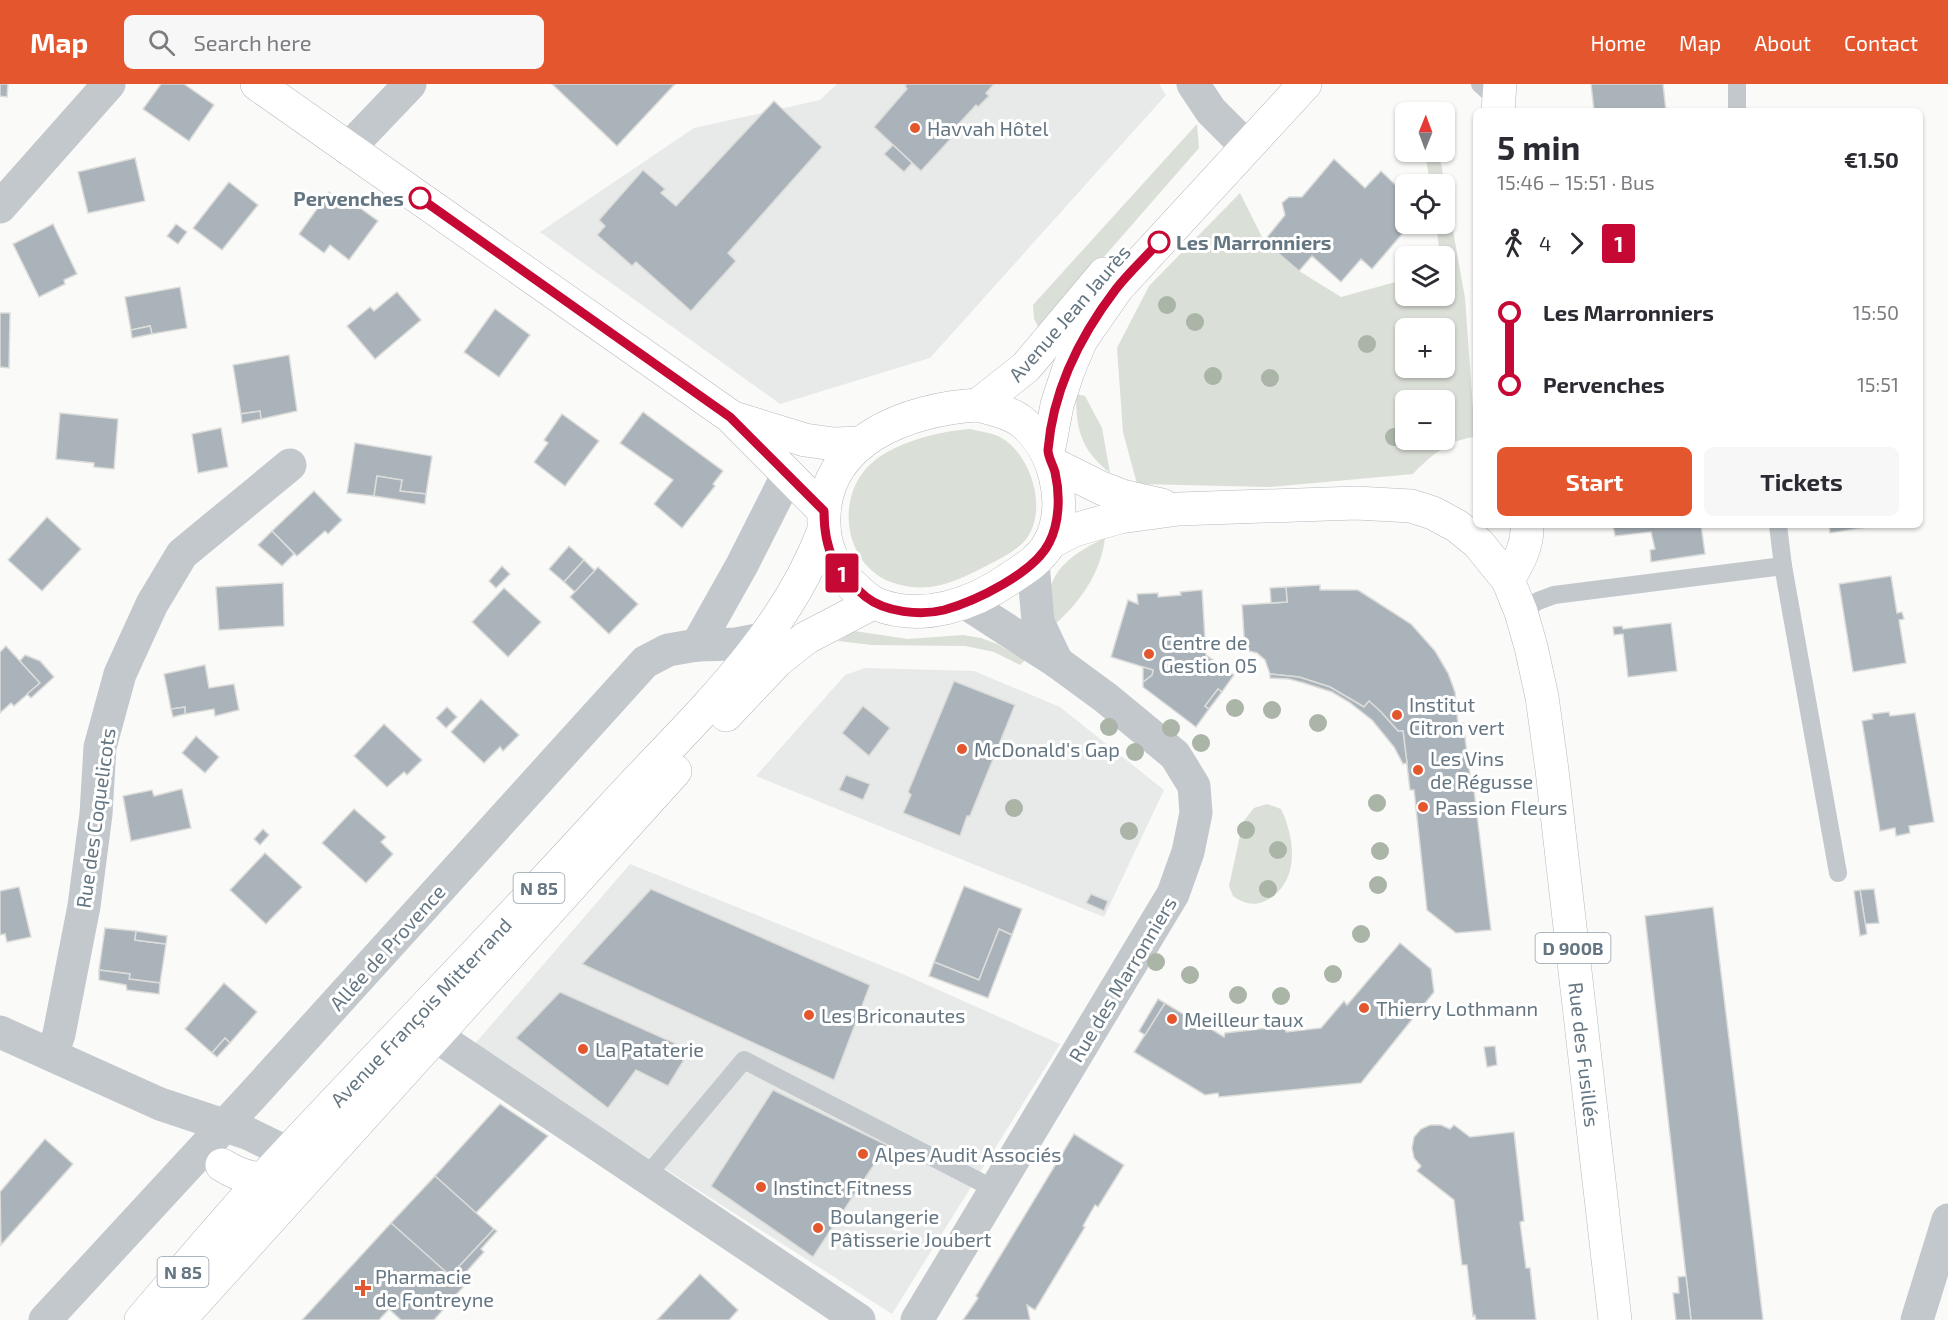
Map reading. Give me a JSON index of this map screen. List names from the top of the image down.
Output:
{
  "streets": {
    "main road": [
      "Avenue Jean Jaurès",
      "N 85",
      "D 900B",
      "Avenue François Mitterrand",
      "Rue des Fusillés"
    ],
    "street": ["Rue des Coquelicots", "Allée de Provence", "Rue des Marronniers"]
  },
  "crossings": [
    ["Avenue Jean Jaurès", "Avenue François Mitterrand"],
    ["Allée de Provence", "Avenue François Mitterrand"]
  ],
  "places": {
    "other": [
      "Havvah Hôtel",
      "Pervenches",
      "Les Marronniers",
      "Centre de Gestion 05",
      "Institut Citron vert",
      "McDonald's Gap",
      "Les Vins de Régusse",
      "Passion Fleurs",
      "Thierry Lothmann",
      "Les Briconautes",
      "Meilleur taux",
      "La Pataterie",
      "Alpes Audit Associés",
      "Instinct Fitness",
      "Boulangerie Pâtisserie Joubert"
    ],
    "health": ["Pharmacie de Fontreyne"]
  },
  "lines": ["bus line 1"],
  "north": "top",
  "page": {
    "header": "Map",
    "search": "Search here",
    "nav": [
      "Home",
      "Map",
      "About",
      "Contact"
    ],
    "on_map": "1",
    "map_buttons": ["+", "−"],
    "heading": ["5 min", "15:46 – 15:51 · Bus", "€1.50"],
    "legs": ["4", "1"],
    "list": [
      {
        "name": "Les Marronniers",
        "value": "15:50"
      },
      {
        "name": "Pervenches",
        "value": "15:51"
      }
    ],
    "buttons": ["Start", "Tickets"]
  }
}
